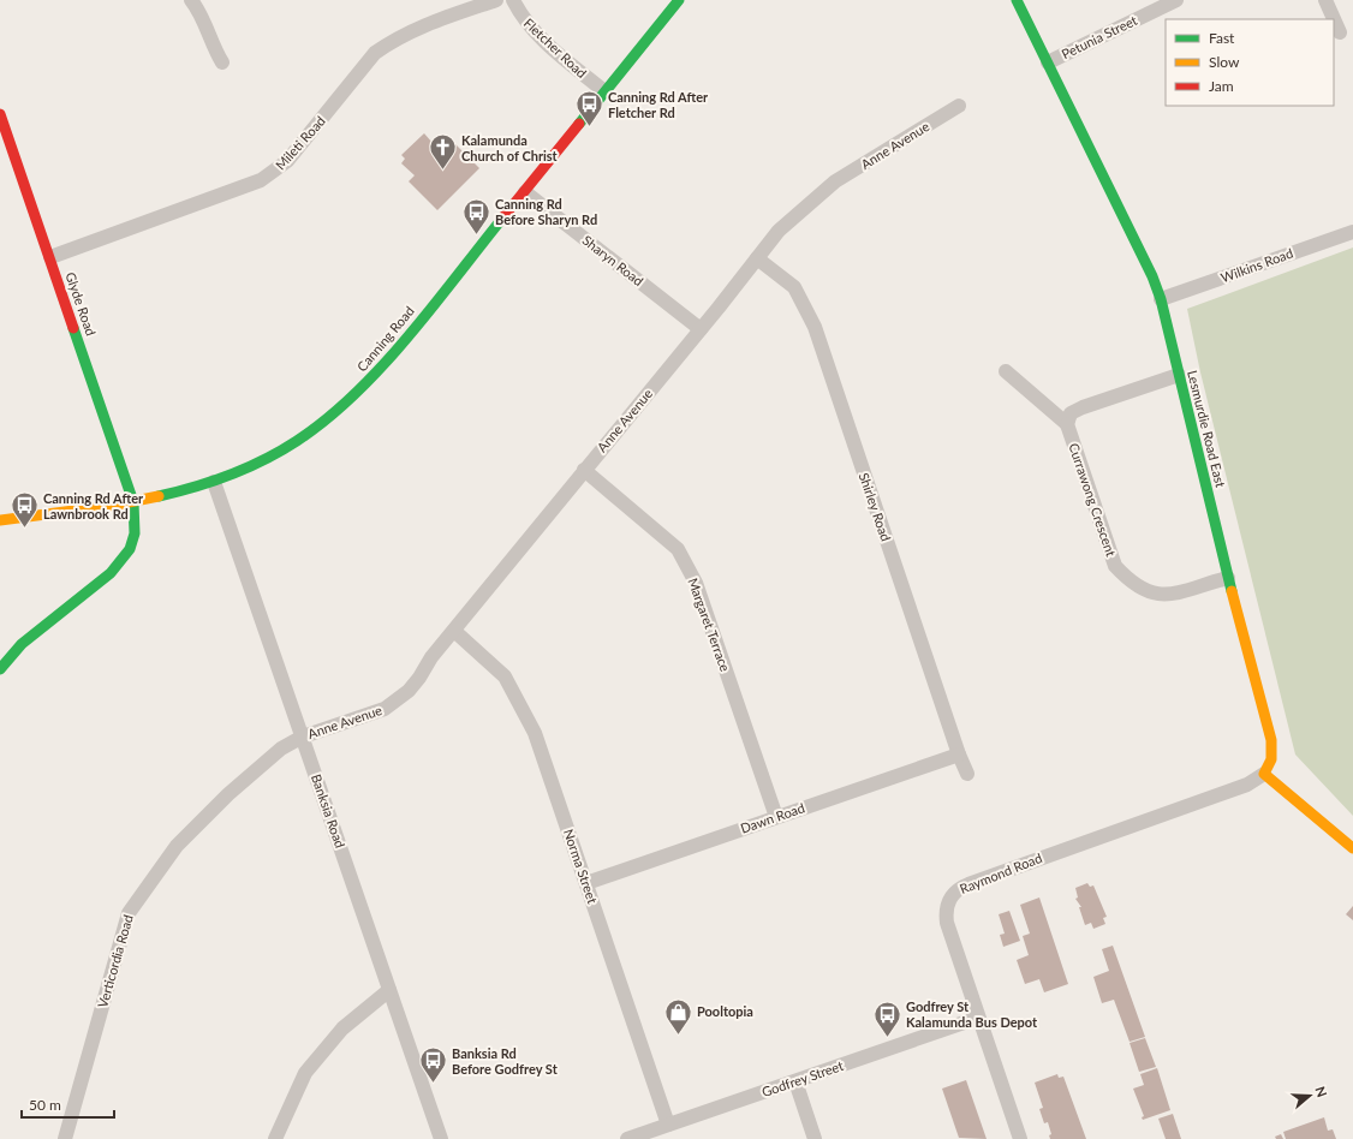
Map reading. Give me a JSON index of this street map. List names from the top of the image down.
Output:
{
  "streets": {
    "street": [
      "Petunia Street",
      "Fletcher Road",
      "Mileti Road",
      "Anne Avenue",
      "Sharyn Road",
      "Wilkins Road",
      "Glyde Road",
      "Canning Road",
      "Lesmurdie Road East",
      "Currawong Crescent",
      "Shirley Road",
      "Margaret Terrace",
      "Banksia Road",
      "Dawn Road",
      "Norma Street",
      "Raymond Road",
      "Verticordia Road",
      "Godfrey Street"
    ]
  },
  "crossings": [
    ["Petunia Street", "Lesmurdie Road East"],
    ["Fletcher Road", "Canning Road"],
    ["Mileti Road", "Glyde Road"],
    ["Anne Avenue", "Sharyn Road"],
    ["Anne Avenue", "Shirley Road"],
    ["Anne Avenue", "Margaret Terrace"],
    ["Anne Avenue", "Banksia Road"],
    ["Anne Avenue", "Norma Street"],
    ["Anne Avenue", "Verticordia Road"],
    ["Sharyn Road", "Canning Road"],
    ["Wilkins Road", "Lesmurdie Road East"],
    ["Glyde Road", "Canning Road"],
    ["Canning Road", "Banksia Road"],
    ["Lesmurdie Road East", "Currawong Crescent"],
    ["Lesmurdie Road East", "Raymond Road"],
    ["Shirley Road", "Dawn Road"],
    ["Margaret Terrace", "Dawn Road"],
    ["Banksia Road", "Verticordia Road"],
    ["Dawn Road", "Norma Street"],
    ["Norma Street", "Godfrey Street"],
    ["Raymond Road", "Godfrey Street"]
  ],
  "places": {
    "bus stop": [
      "Canning Rd After Fletcher Rd",
      "Canning Rd Before Sharyn Rd",
      "Canning Rd After Lawnbrook Rd",
      "Godfrey St Kalamunda Bus Depot",
      "Banksia Rd Before Godfrey St"
    ],
    "church": ["Kalamunda Church of Christ"],
    "shop": ["Pooltopia"]
  },
  "legend": ["Fast", "Slow", "Jam"],
  "scale_bar": "50 m",
  "north": "right"
}
